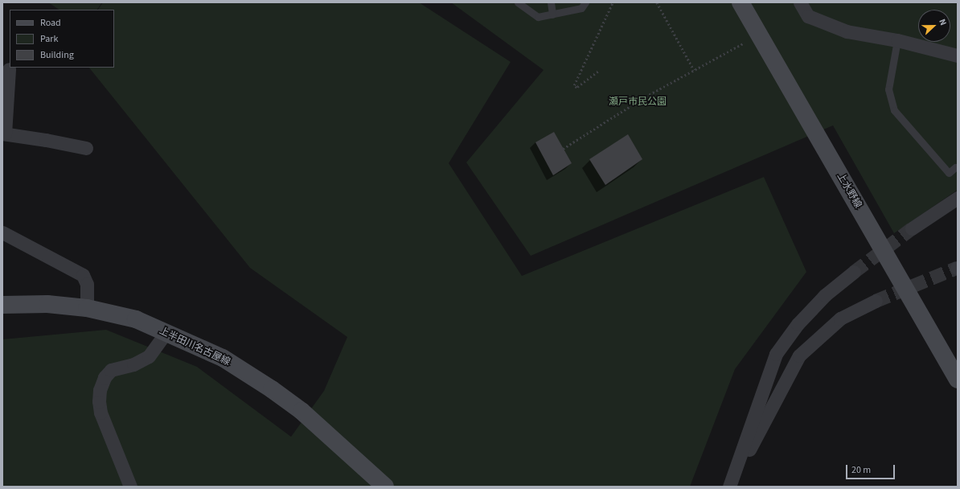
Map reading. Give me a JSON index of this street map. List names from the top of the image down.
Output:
{
  "streets": {
    "main road": ["上水野線", "上半田川名古屋線"]
  },
  "parks": ["瀬戸市民公園"],
  "legend": ["Road", "Park", "Building"],
  "scale_bar": "20 m",
  "north": "right"
}
